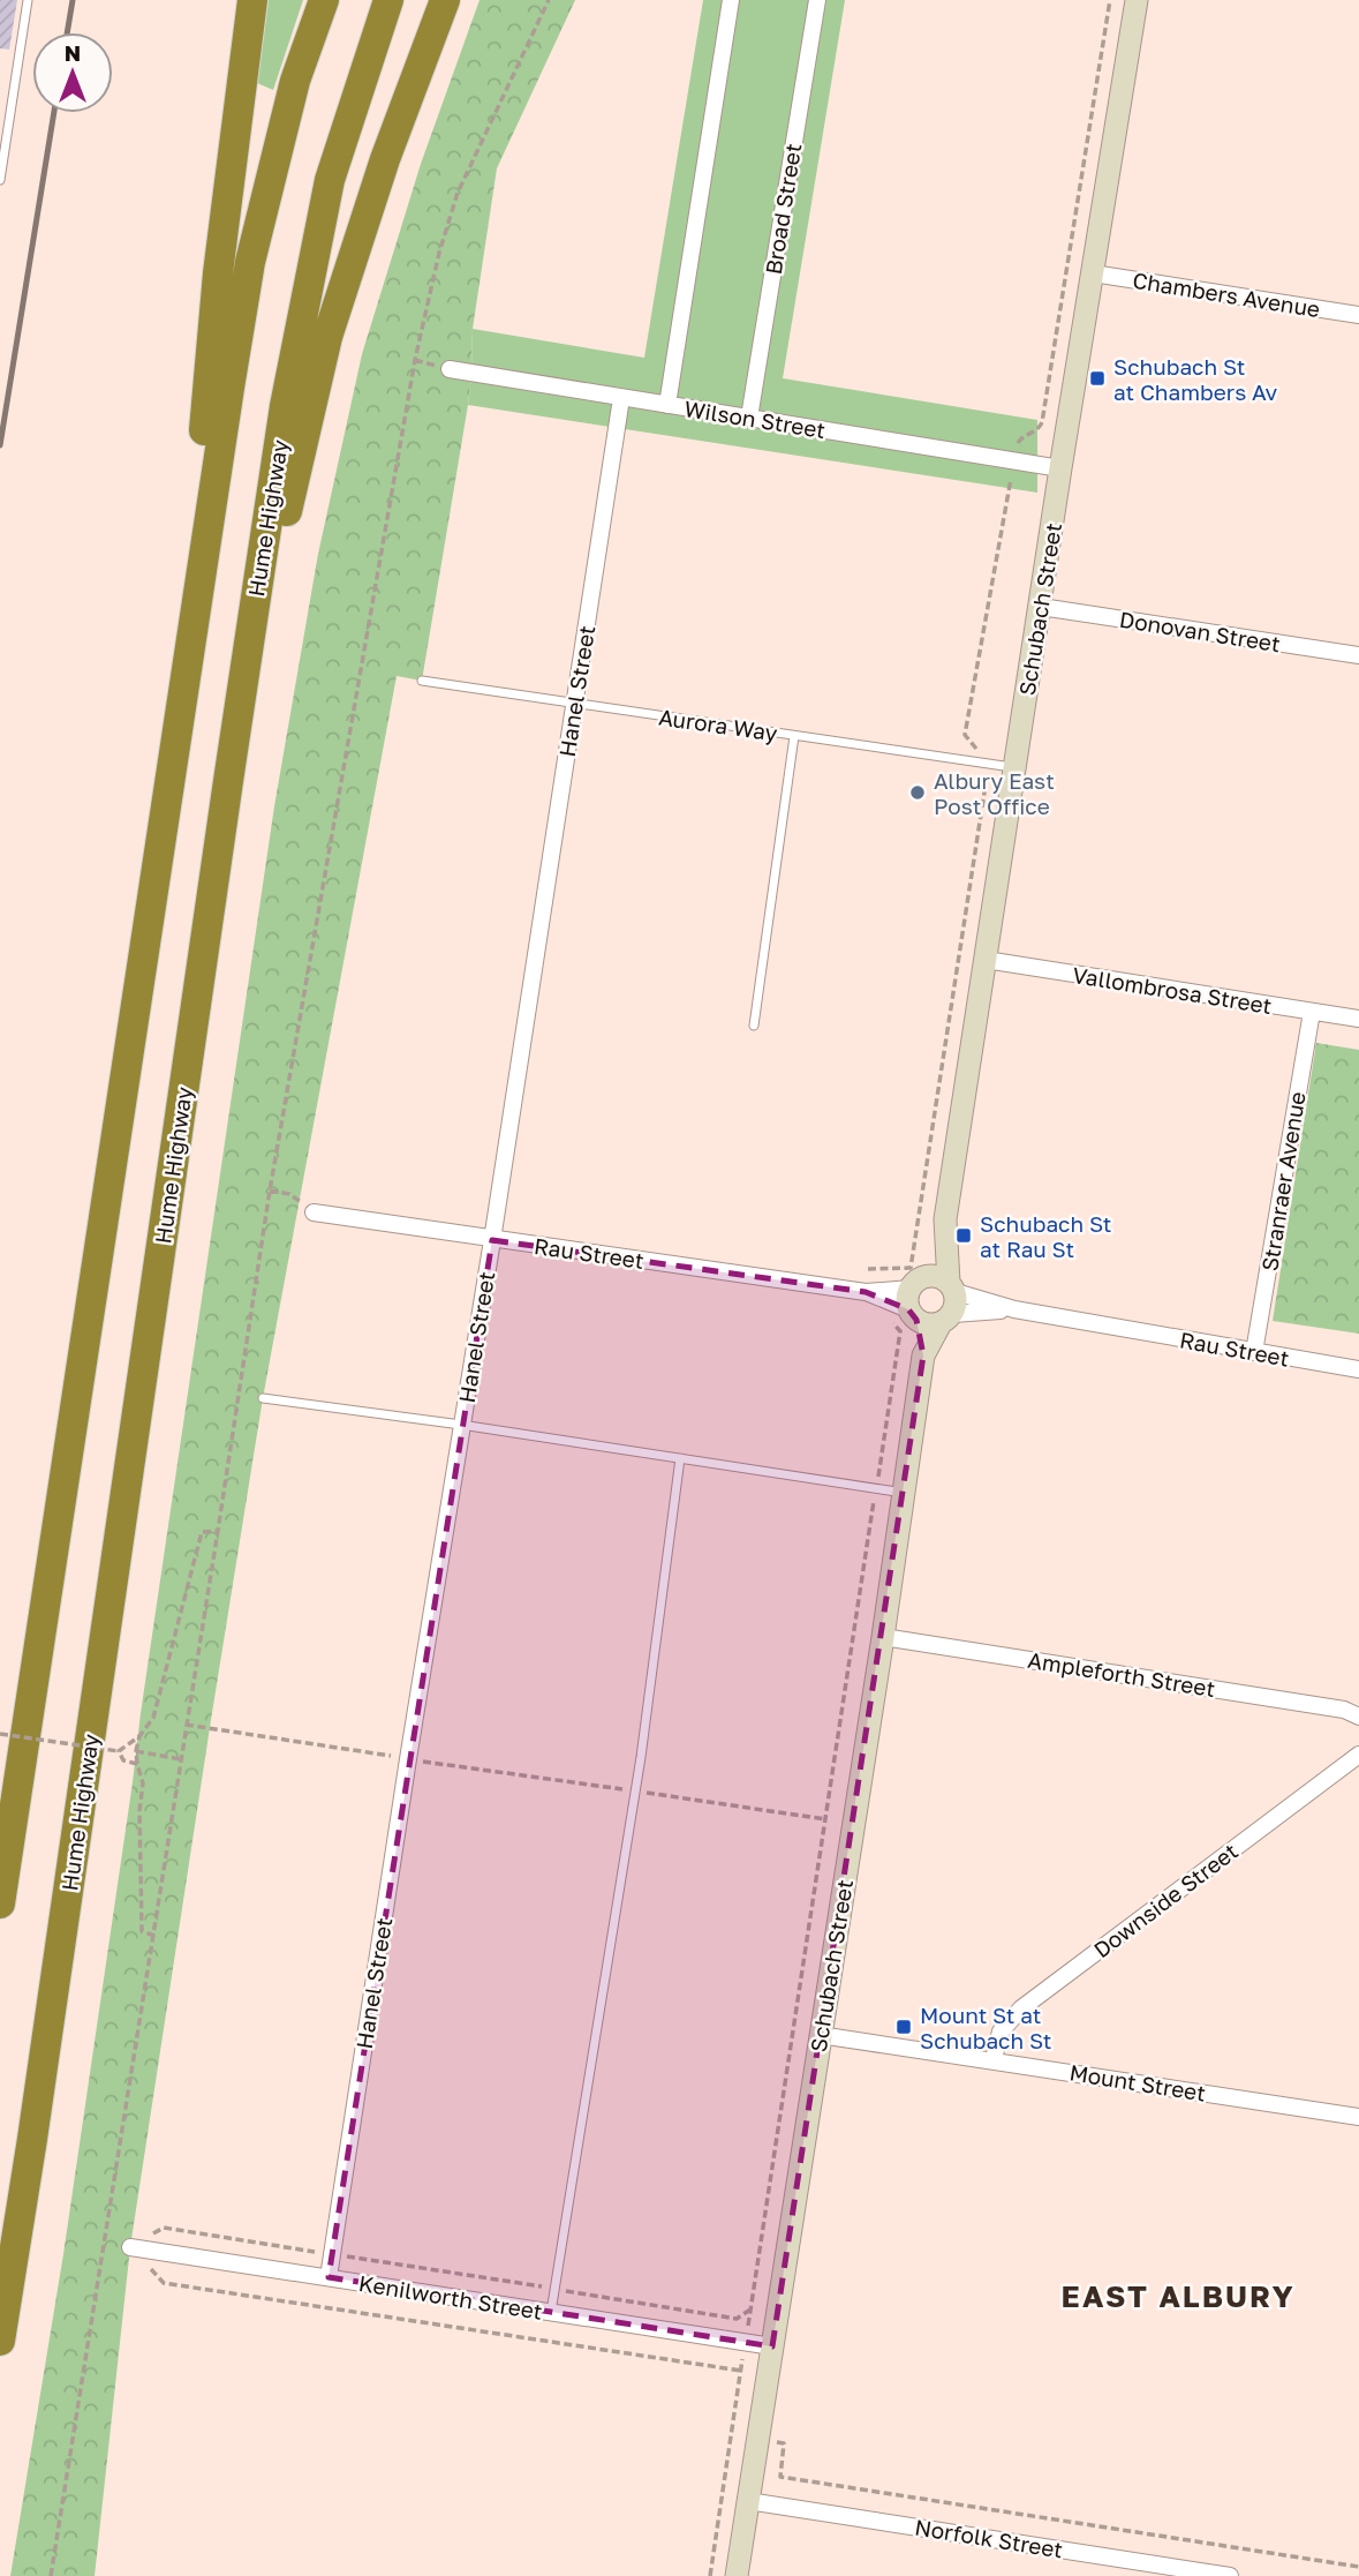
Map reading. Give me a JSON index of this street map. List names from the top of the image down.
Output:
{
  "streets": {
    "highway": ["Hume Highway"],
    "street": [
      "Broad Street",
      "Chambers Avenue",
      "Wilson Street",
      "Schubach Street",
      "Donovan Street",
      "Hanel Street",
      "Vallombrosa Street",
      "Stranraer Avenue",
      "Rau Street",
      "Ampleforth Street",
      "Downside Street",
      "Mount Street",
      "Kenilworth Street",
      "Norfolk Street"
    ],
    "lane": ["Aurora Way"]
  },
  "crossings": [
    ["Broad Street", "Wilson Street"],
    ["Chambers Avenue", "Schubach Street"],
    ["Wilson Street", "Schubach Street"],
    ["Wilson Street", "Hanel Street"],
    ["Schubach Street", "Donovan Street"],
    ["Schubach Street", "Aurora Way"],
    ["Schubach Street", "Vallombrosa Street"],
    ["Schubach Street", "Rau Street"],
    ["Schubach Street", "Ampleforth Street"],
    ["Schubach Street", "Mount Street"],
    ["Schubach Street", "Kenilworth Street"],
    ["Schubach Street", "Norfolk Street"],
    ["Hanel Street", "Aurora Way"],
    ["Hanel Street", "Rau Street"],
    ["Hanel Street", "Kenilworth Street"],
    ["Vallombrosa Street", "Stranraer Avenue"],
    ["Stranraer Avenue", "Rau Street"],
    ["Downside Street", "Mount Street"]
  ],
  "districts": ["EAST ALBURY"],
  "places": {
    "transit": ["Schubach St at Chambers Av", "Schubach St at Rau St", "Mount St at Schubach St"],
    "other": ["Albury East Post Office"]
  },
  "north": "top"
}
